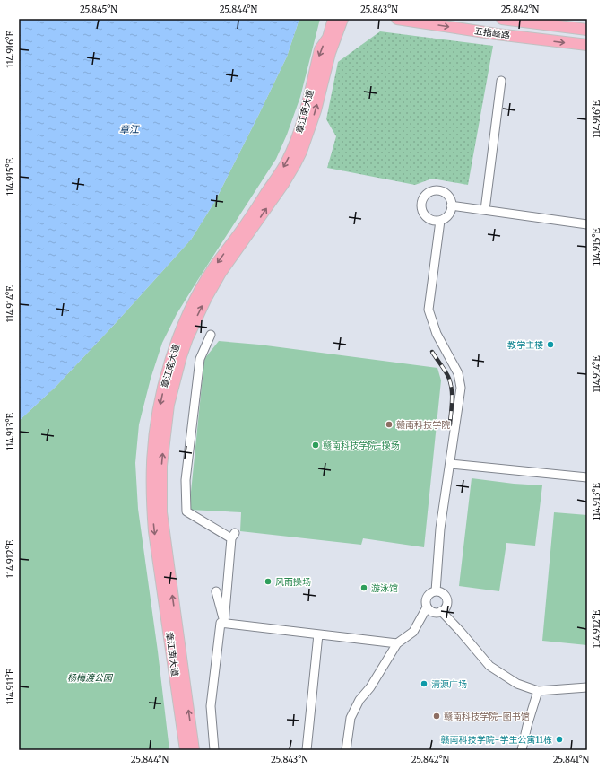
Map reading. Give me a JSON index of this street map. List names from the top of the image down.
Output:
{
  "streets": {
    "main road": ["五指峰路", "章江南大道"]
  },
  "water": ["章江"],
  "parks": ["杨梅渡公园"],
  "places": [
    "教学主楼",
    "赣南科技学院",
    "赣南科技学院-操场",
    "风雨操场",
    "游泳馆",
    "清源广场",
    "赣南科技学院-图书馆",
    "赣南科技学院-学生公寓11栋"
  ],
  "coordinates": [
    "25.845°N",
    "25.844°N",
    "25.843°N",
    "25.842°N",
    "114.916°E",
    "114.915°E",
    "114.914°E",
    "114.913°E",
    "114.912°E",
    "114.911°E",
    "25.841°N"
  ]
}
